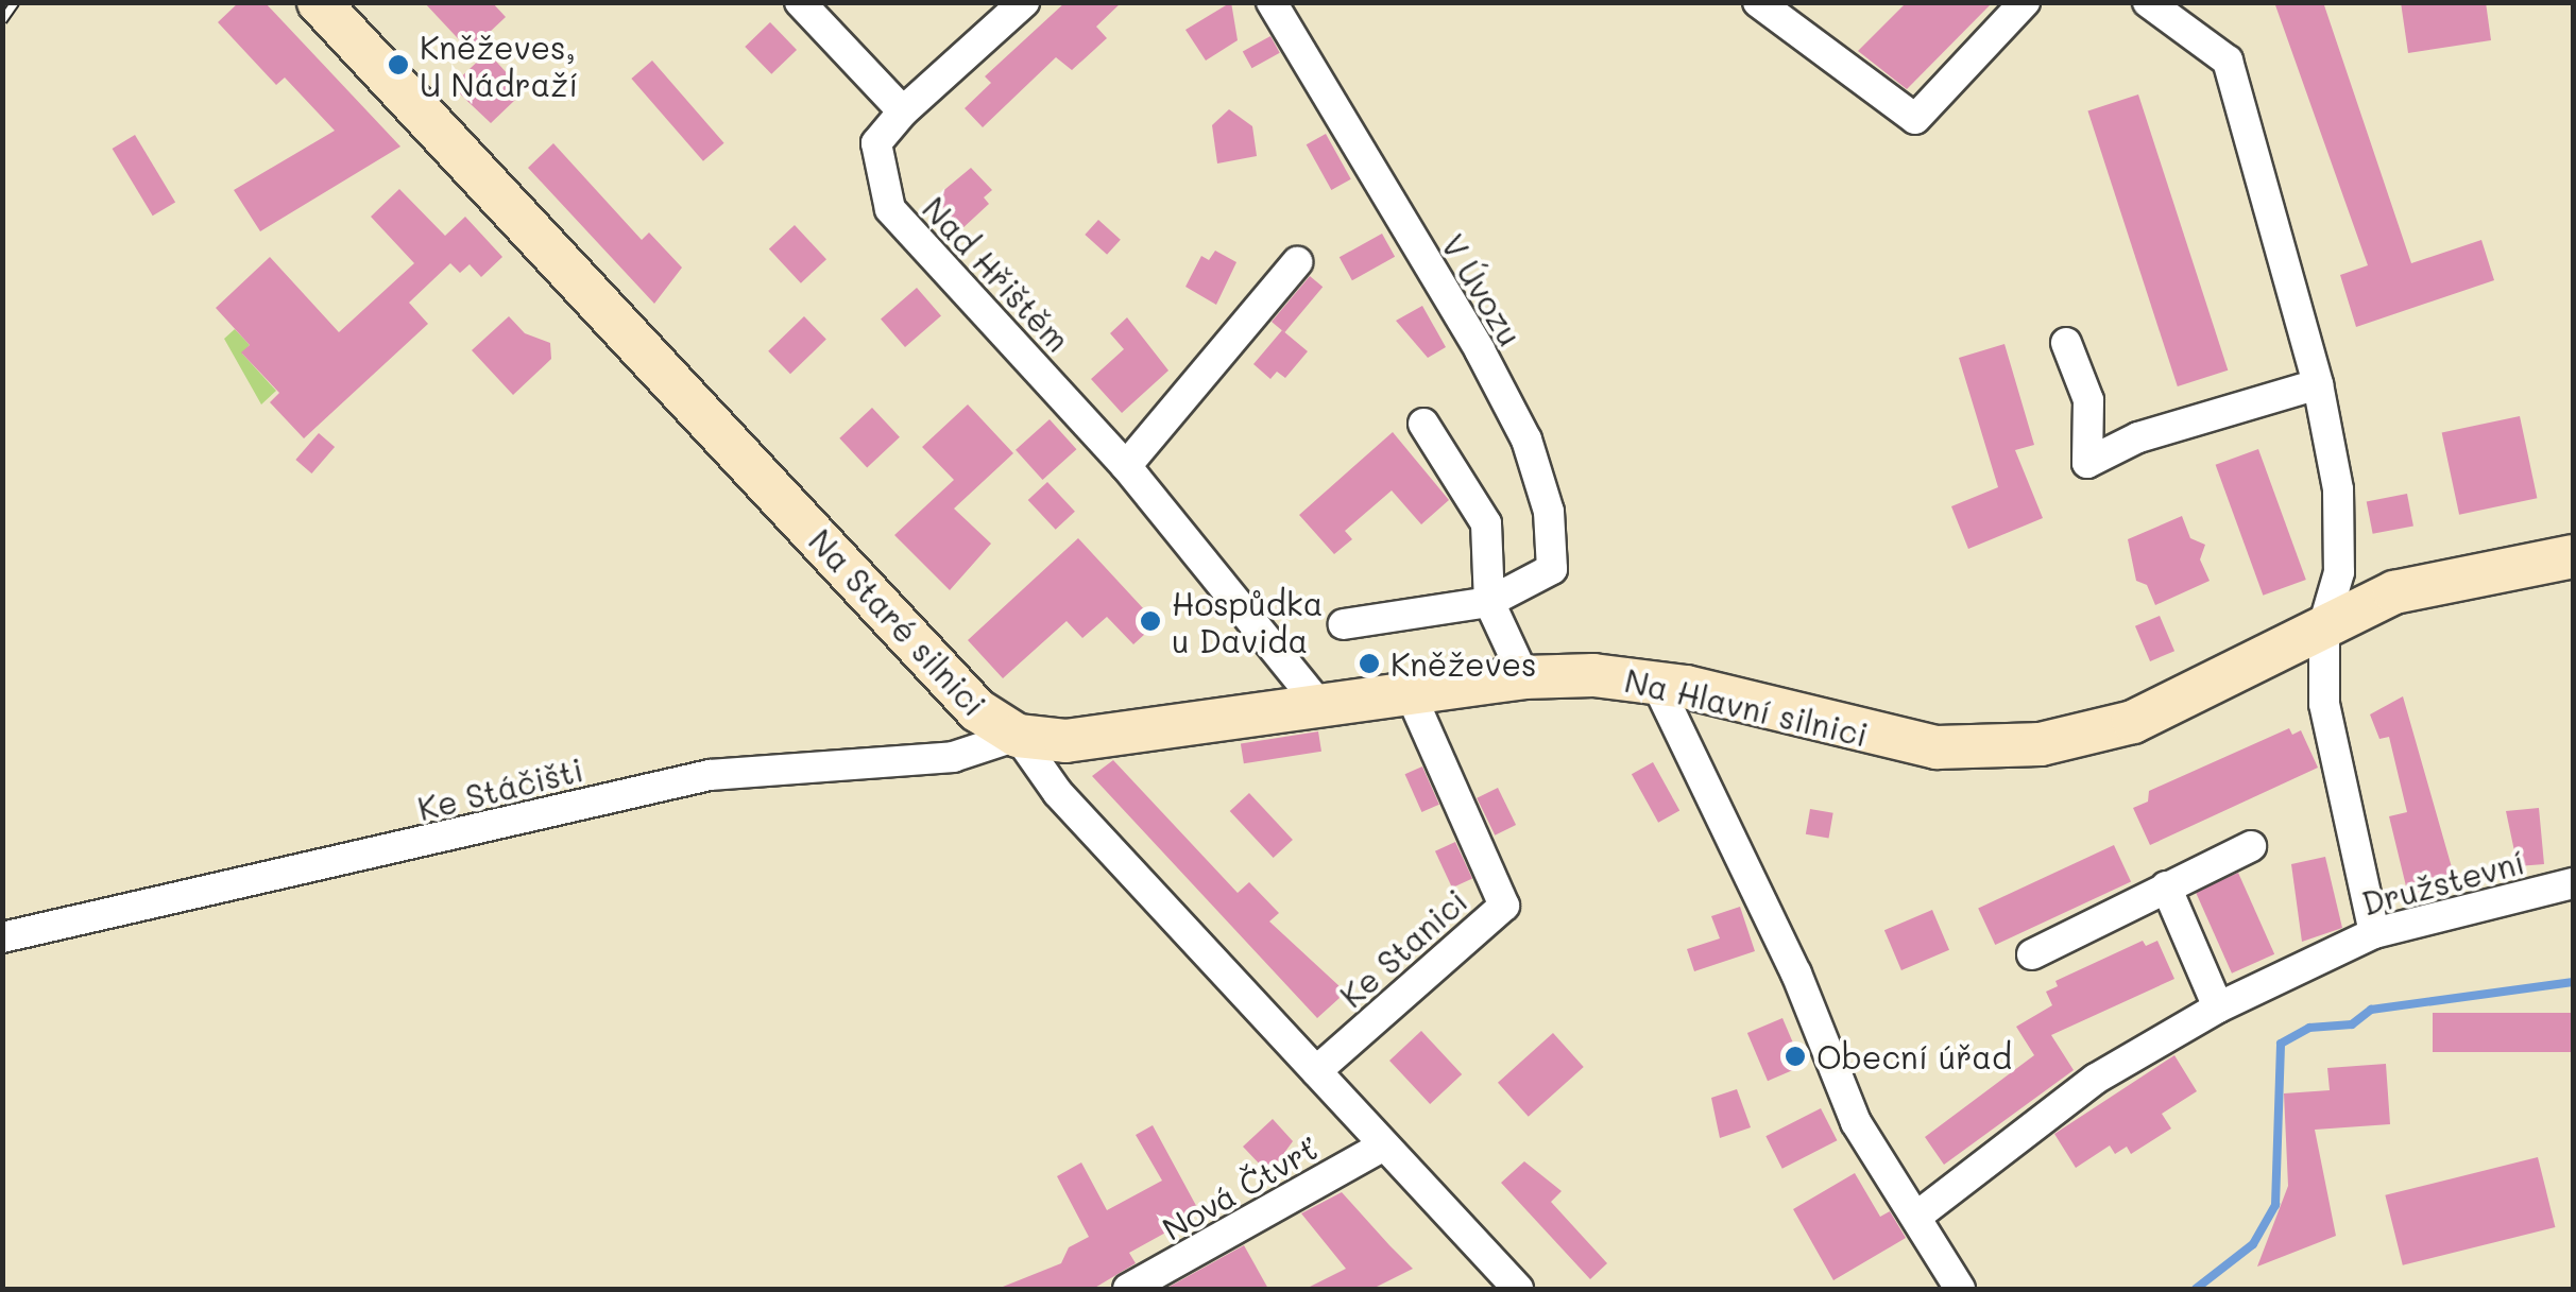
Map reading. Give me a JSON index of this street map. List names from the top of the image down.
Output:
{
  "streets": {
    "street": [
      "Nad Hřištěm",
      "V Úvozu",
      "Na Staré silnici",
      "Na Hlavní silnici",
      "Ke Stáčišti",
      "Družstevní",
      "Ke Stanici",
      "Nová Čtvrť"
    ]
  },
  "crossings": [
    ["Nad Hřištěm", "Na Hlavní silnici"],
    ["Na Staré silnici", "Na Hlavní silnici"],
    ["Na Staré silnici", "Ke Stáčišti"],
    ["Na Staré silnici", "Ke Stanici"],
    ["Na Staré silnici", "Nová Čtvrť"],
    ["Na Hlavní silnici", "Ke Stáčišti"],
    ["Na Hlavní silnici", "Ke Stanici"]
  ],
  "places": [
    "Kněževes, U Nádraží",
    "Hospůdka u Davida",
    "Kněževes",
    "Obecní úřad"
  ]
}
